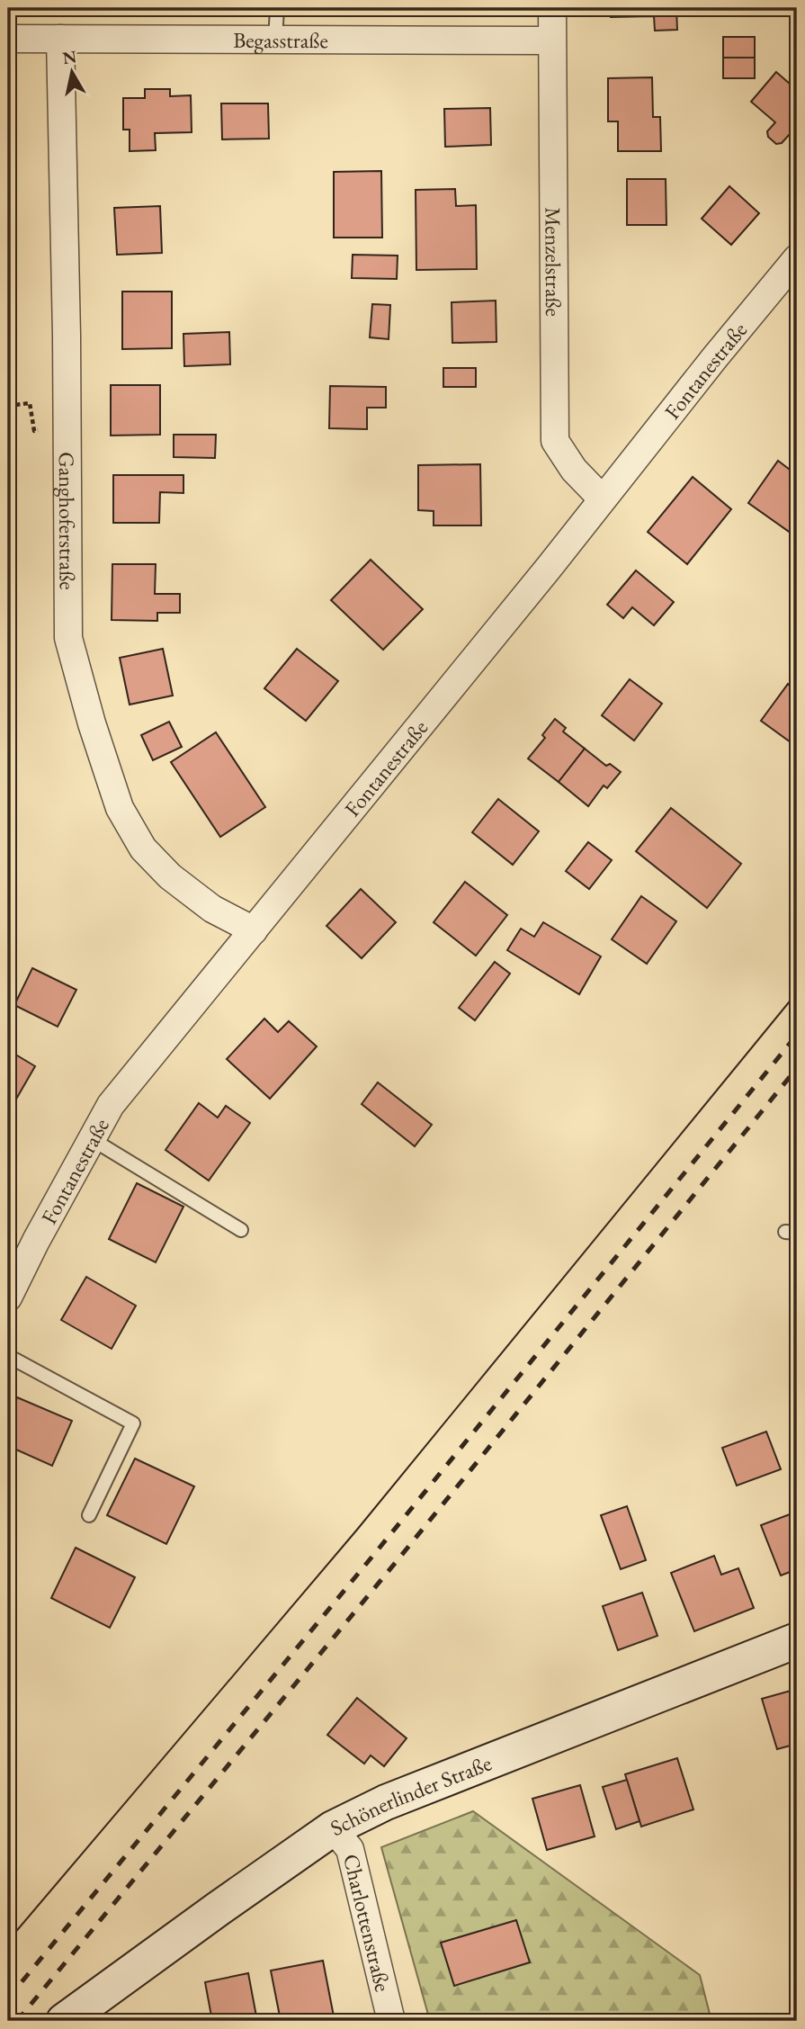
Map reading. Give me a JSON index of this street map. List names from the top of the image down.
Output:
{
  "streets": {
    "street": [
      "Begasstraße",
      "Menzelstraße",
      "Fontanestraße",
      "Ganghoferstraße",
      "Schönerlinder Straße",
      "Charlottenstraße"
    ]
  },
  "crossings": [
    ["Begasstraße", "Menzelstraße"],
    ["Begasstraße", "Ganghoferstraße"],
    ["Menzelstraße", "Fontanestraße"],
    ["Fontanestraße", "Ganghoferstraße"],
    ["Schönerlinder Straße", "Charlottenstraße"]
  ],
  "north": "top"
}
